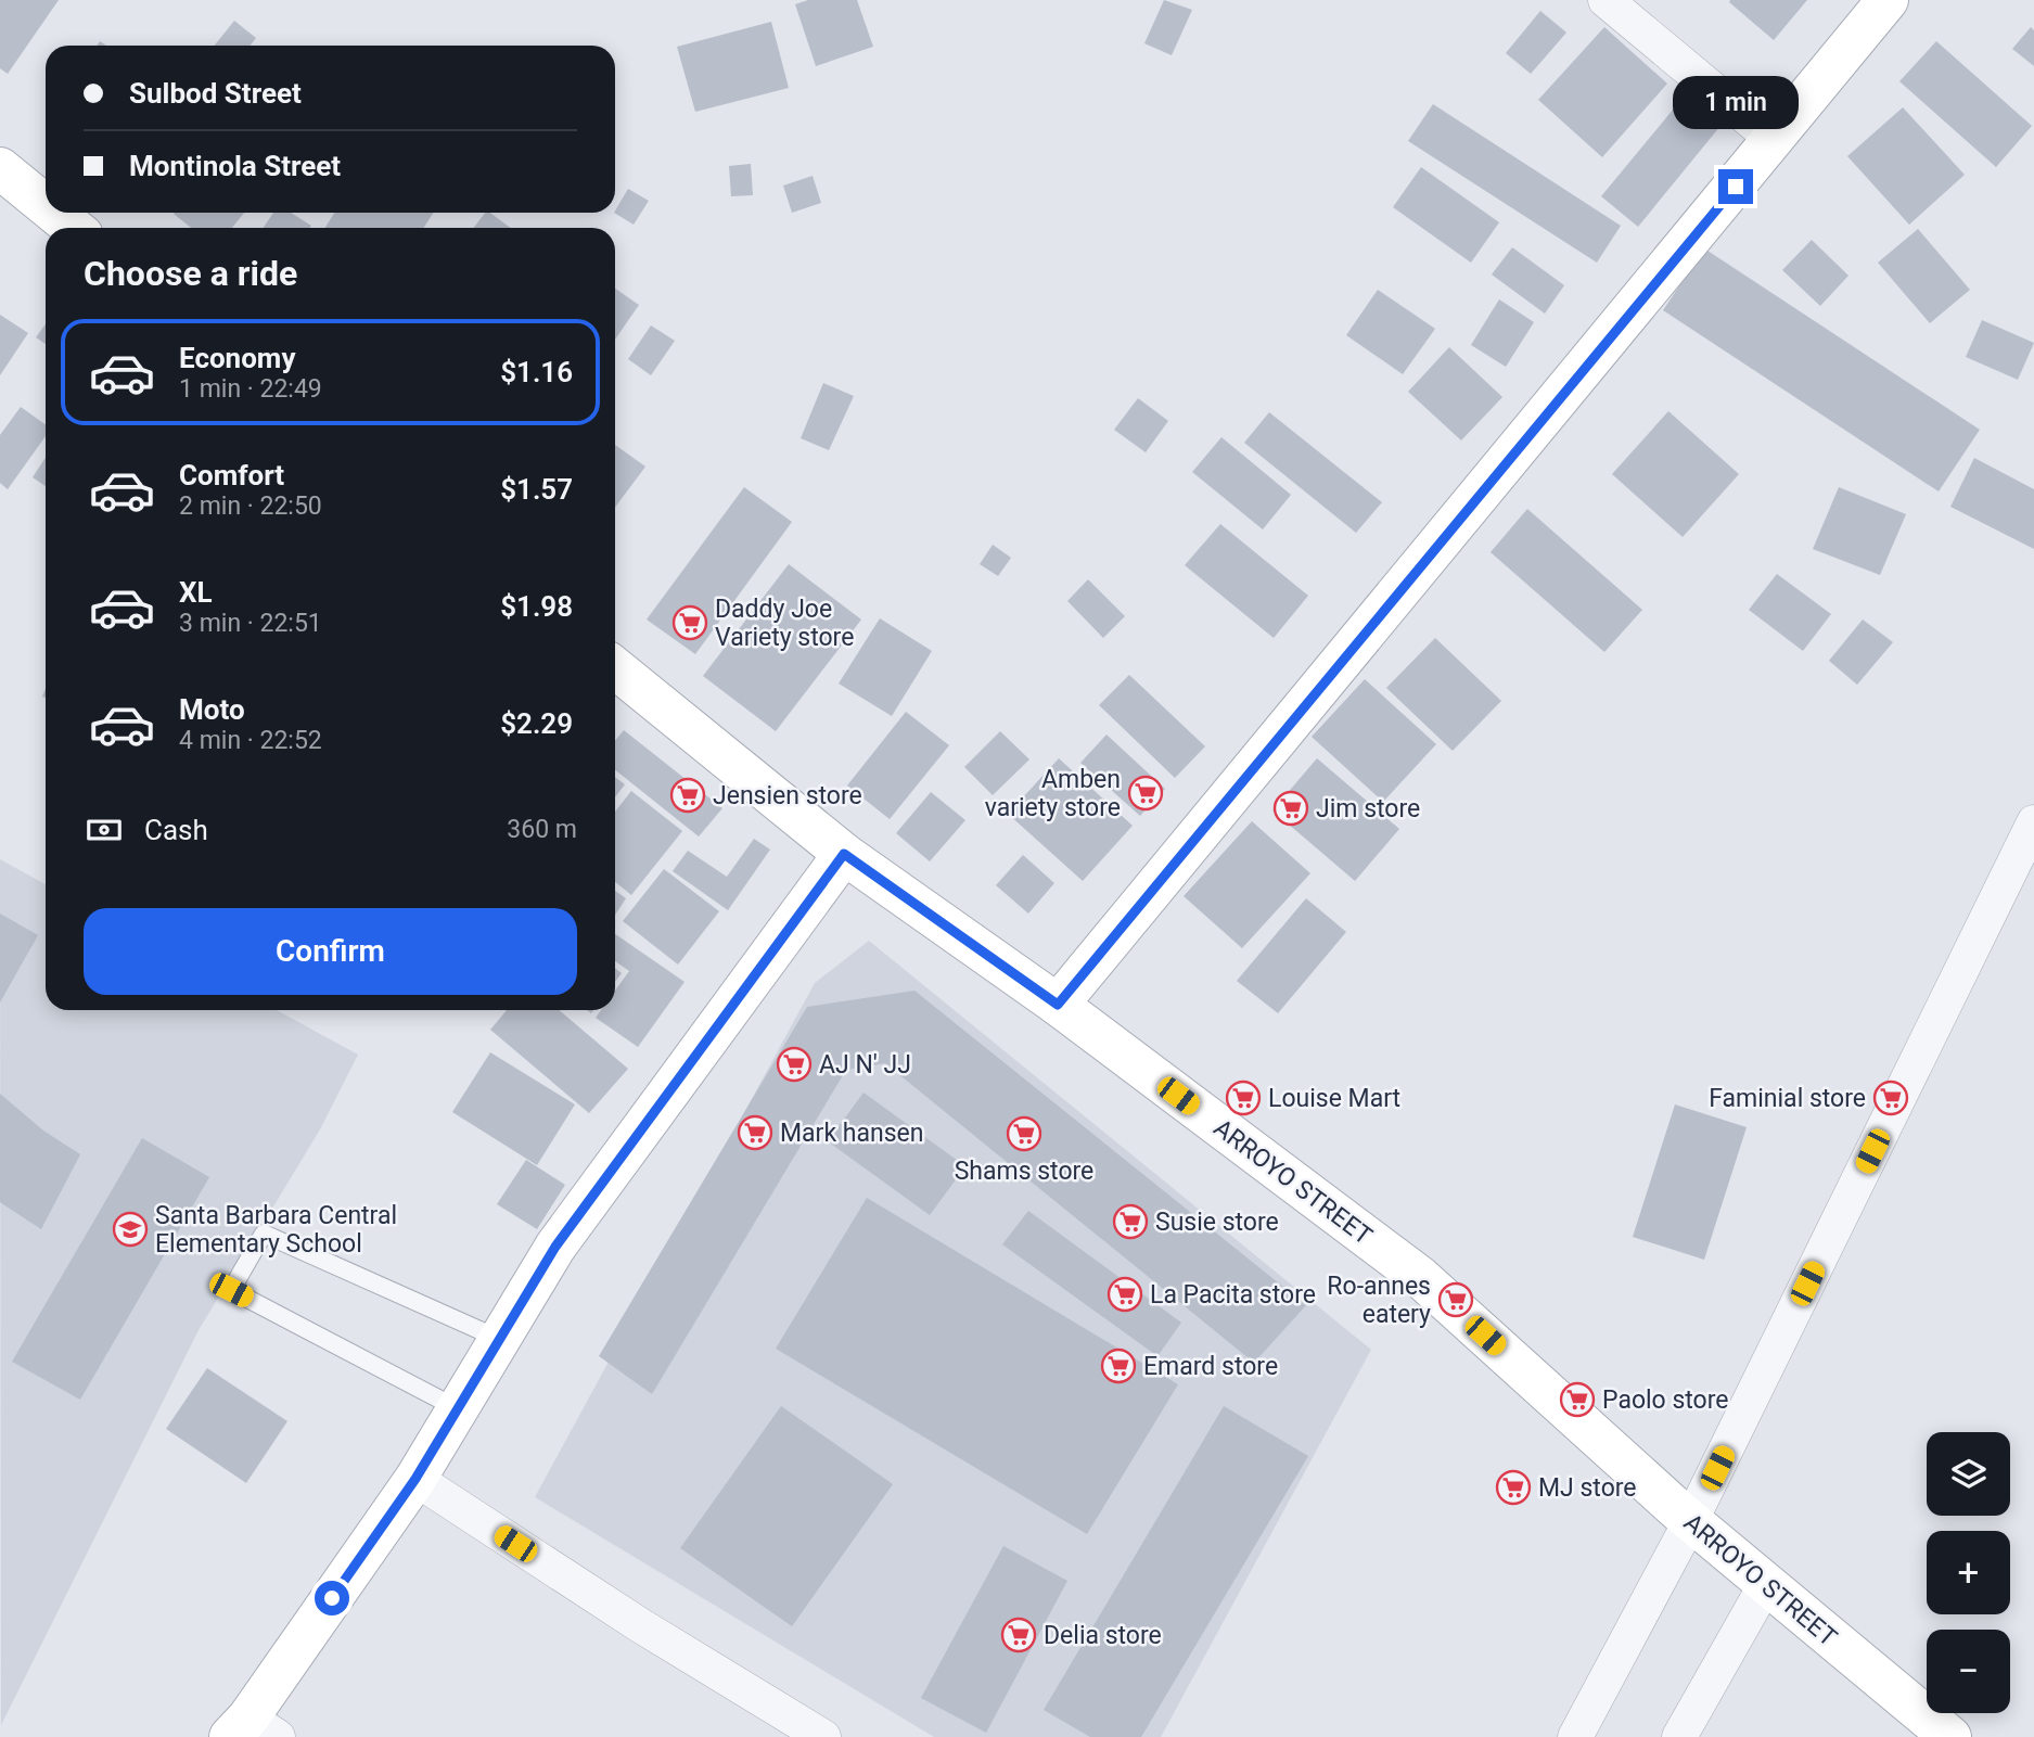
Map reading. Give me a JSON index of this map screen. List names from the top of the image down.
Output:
{
  "streets": {
    "street": ["ARROYO STREET"]
  },
  "places": {
    "supermarket": [
      "Daddy Joe Variety store",
      "Amben variety store",
      "Jensien store",
      "Jim store",
      "AJ N' JJ",
      "Louise Mart",
      "Faminial store",
      "Mark hansen",
      "Shams store",
      "Susie store",
      "La Pacita store",
      "Ro-annes eatery",
      "Emard store",
      "Paolo store",
      "MJ store",
      "Delia store"
    ],
    "school or university": ["Santa Barbara Central Elementary School"]
  },
  "page": {
    "banner": ["Sulbod Street", "Montinola Street"],
    "bubble": "1 min",
    "heading": "Choose a ride",
    "list": [
      {
        "name": "Economy",
        "note": "1 min · 22:49",
        "value": "$1.16"
      },
      {
        "name": "Comfort",
        "note": "2 min · 22:50",
        "value": "$1.57"
      },
      {
        "name": "XL",
        "note": "3 min · 22:51",
        "value": "$1.98"
      },
      {
        "name": "Moto",
        "note": "4 min · 22:52",
        "value": "$2.29"
      }
    ],
    "pay": ["Cash", "360 m"],
    "buttons": "Confirm",
    "map_buttons": ["+", "−"]
  }
}
